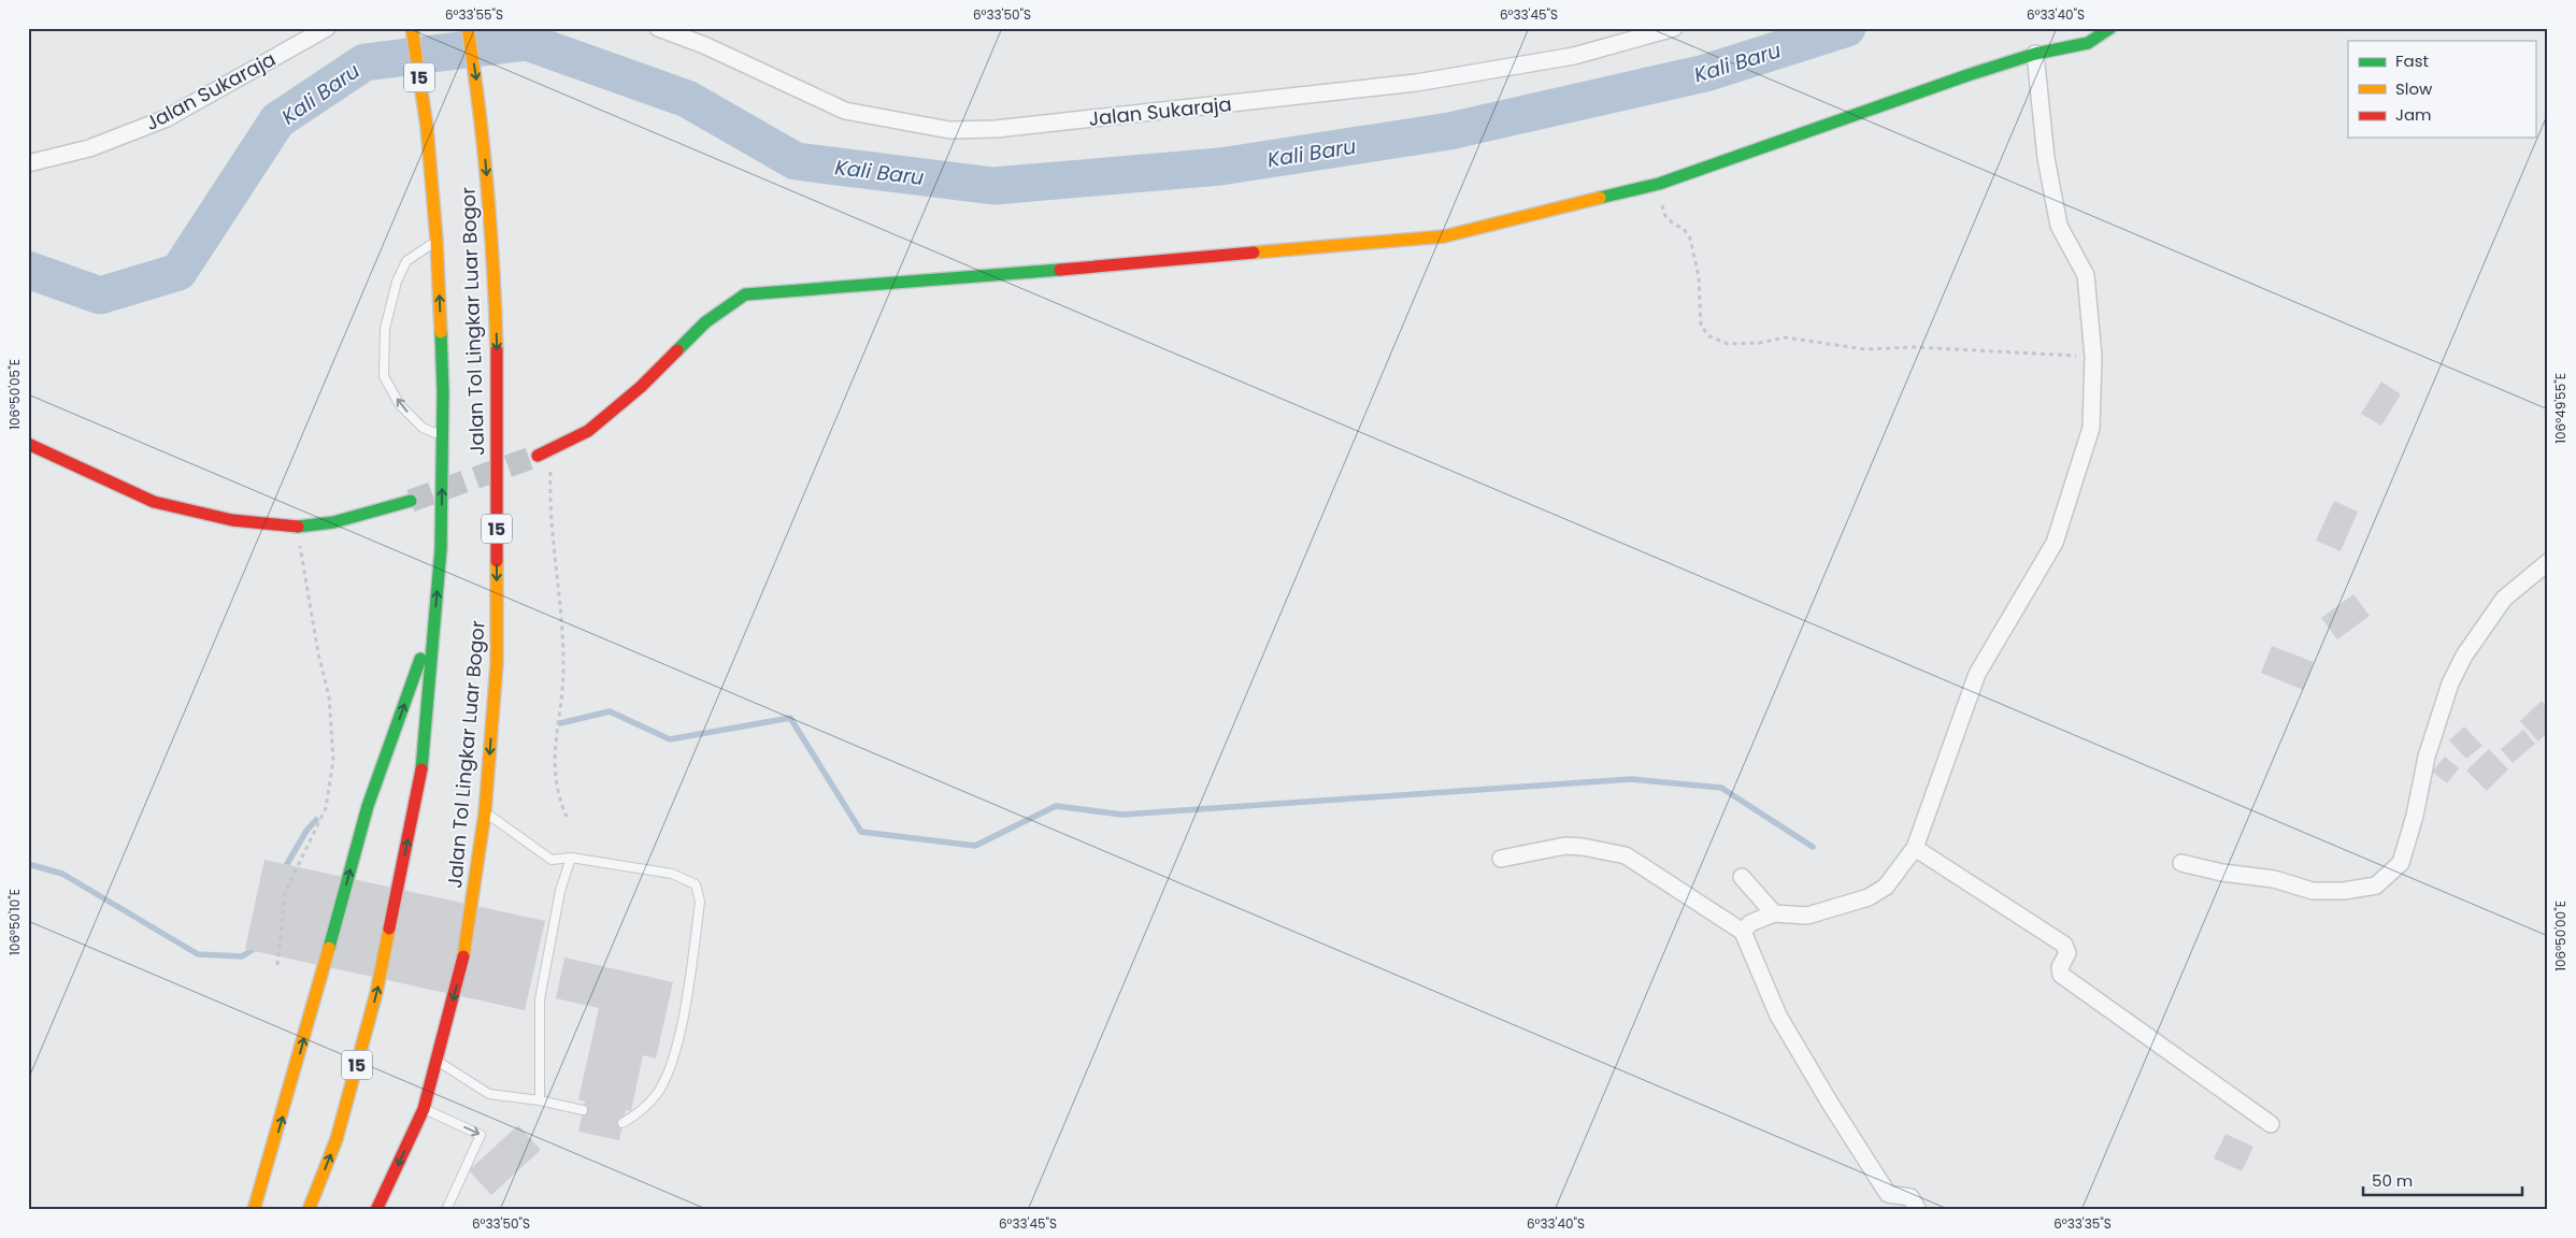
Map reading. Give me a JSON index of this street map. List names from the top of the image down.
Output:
{
  "streets": {
    "main road": ["15", "Jalan Tol Lingkar Luar Bogor"],
    "street": ["Jalan Sukaraja"]
  },
  "water": ["Kali Baru"],
  "legend": ["Fast", "Slow", "Jam"],
  "scale_bar": "50 m",
  "coordinates": [
    "6°33'55\"S",
    "6°33'50\"S",
    "6°33'45\"S",
    "6°33'40\"S",
    "106°50'05\"E",
    "106°49'55\"E",
    "106°50'10\"E",
    "106°50'00\"E",
    "6°33'35\"S"
  ]
}
